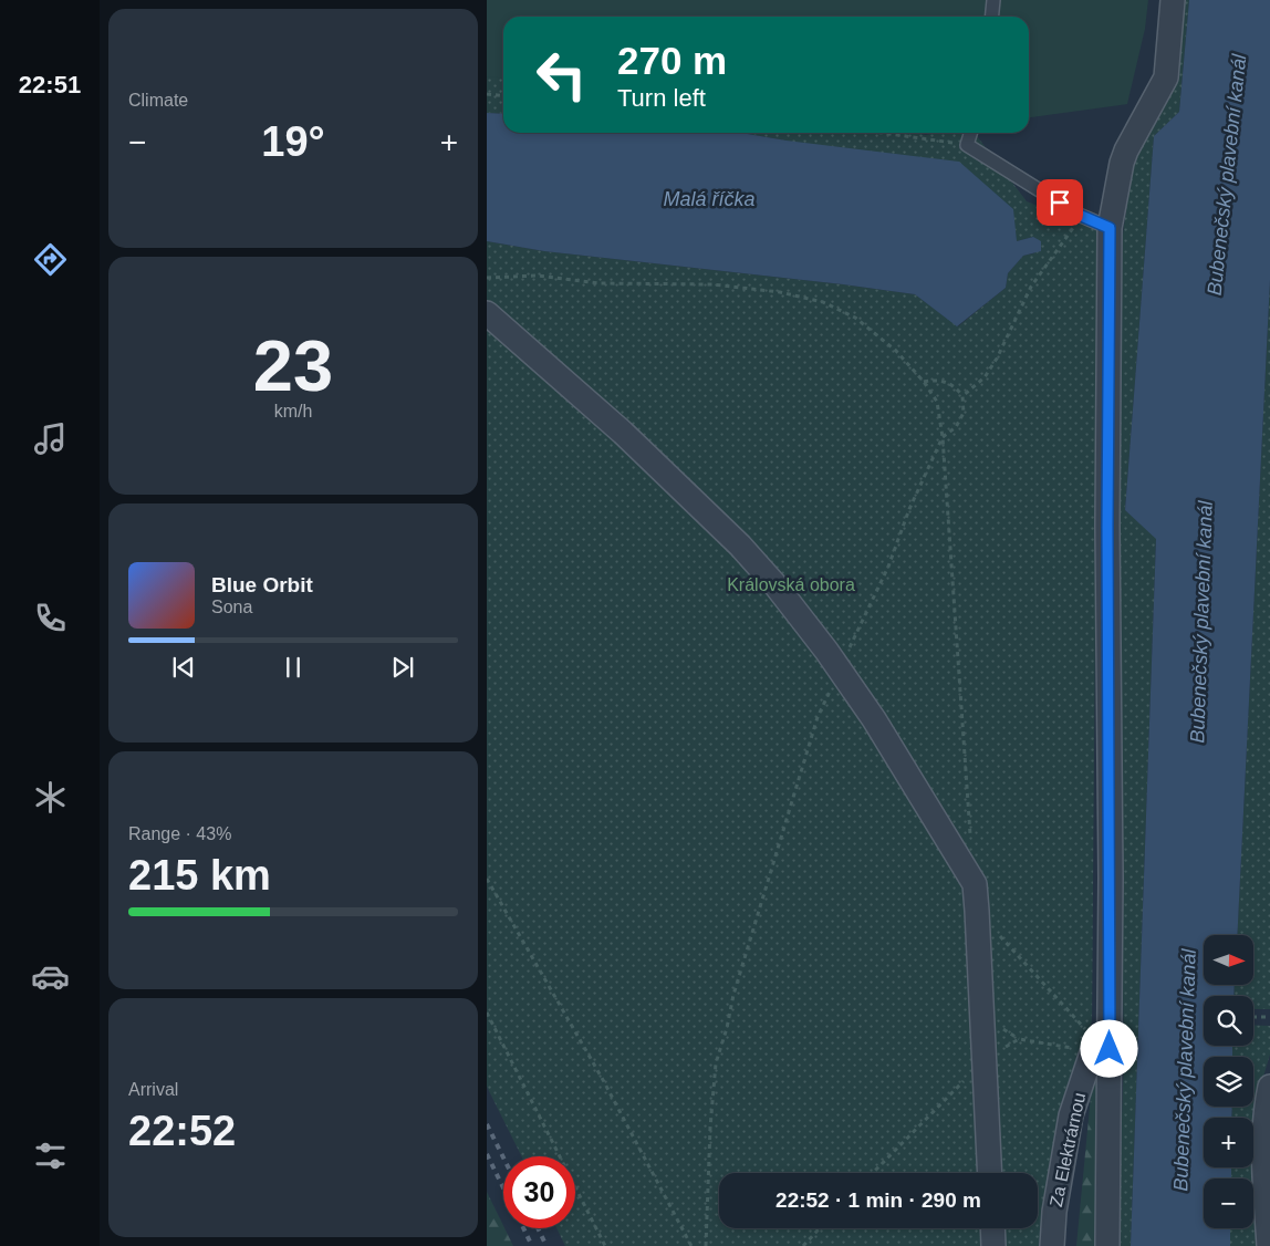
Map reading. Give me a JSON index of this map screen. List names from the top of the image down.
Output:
{
  "streets": {
    "street": ["Za Elektrárnou"]
  },
  "water": ["Bubenečský plavební kanál", "Malá říčka"],
  "parks": ["Královská obora"],
  "north": "right",
  "page": {
    "tabs": "22:51",
    "tile": [
      "Climate",
      ["23", "km/h"],
      ["Range · 43%", "215 km"],
      ["Arrival", "22:52"]
    ],
    "turn": ["270 m", "Turn left"],
    "heat": ["−", "19°", "+"],
    "song": ["Blue Orbit", "Sona"],
    "map_buttons": ["+", "−"],
    "limit": "30",
    "trip": "22:52 · 1 min · 290 m"
  }
}
